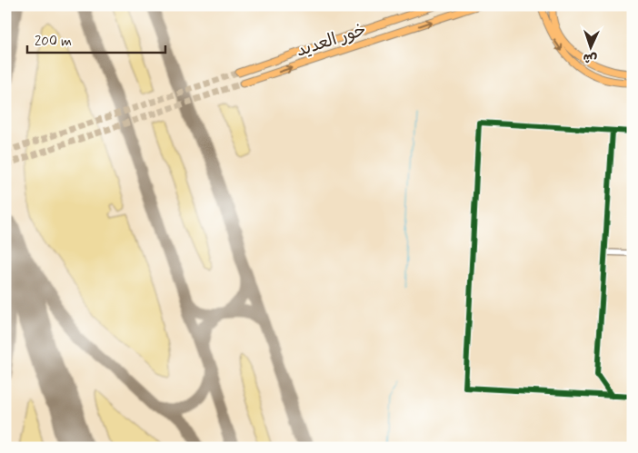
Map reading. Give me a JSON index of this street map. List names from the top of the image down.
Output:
{
  "streets": {
    "main road": ["خور العديد"]
  },
  "scale_bar": "200 m",
  "north": "bottom"
}
